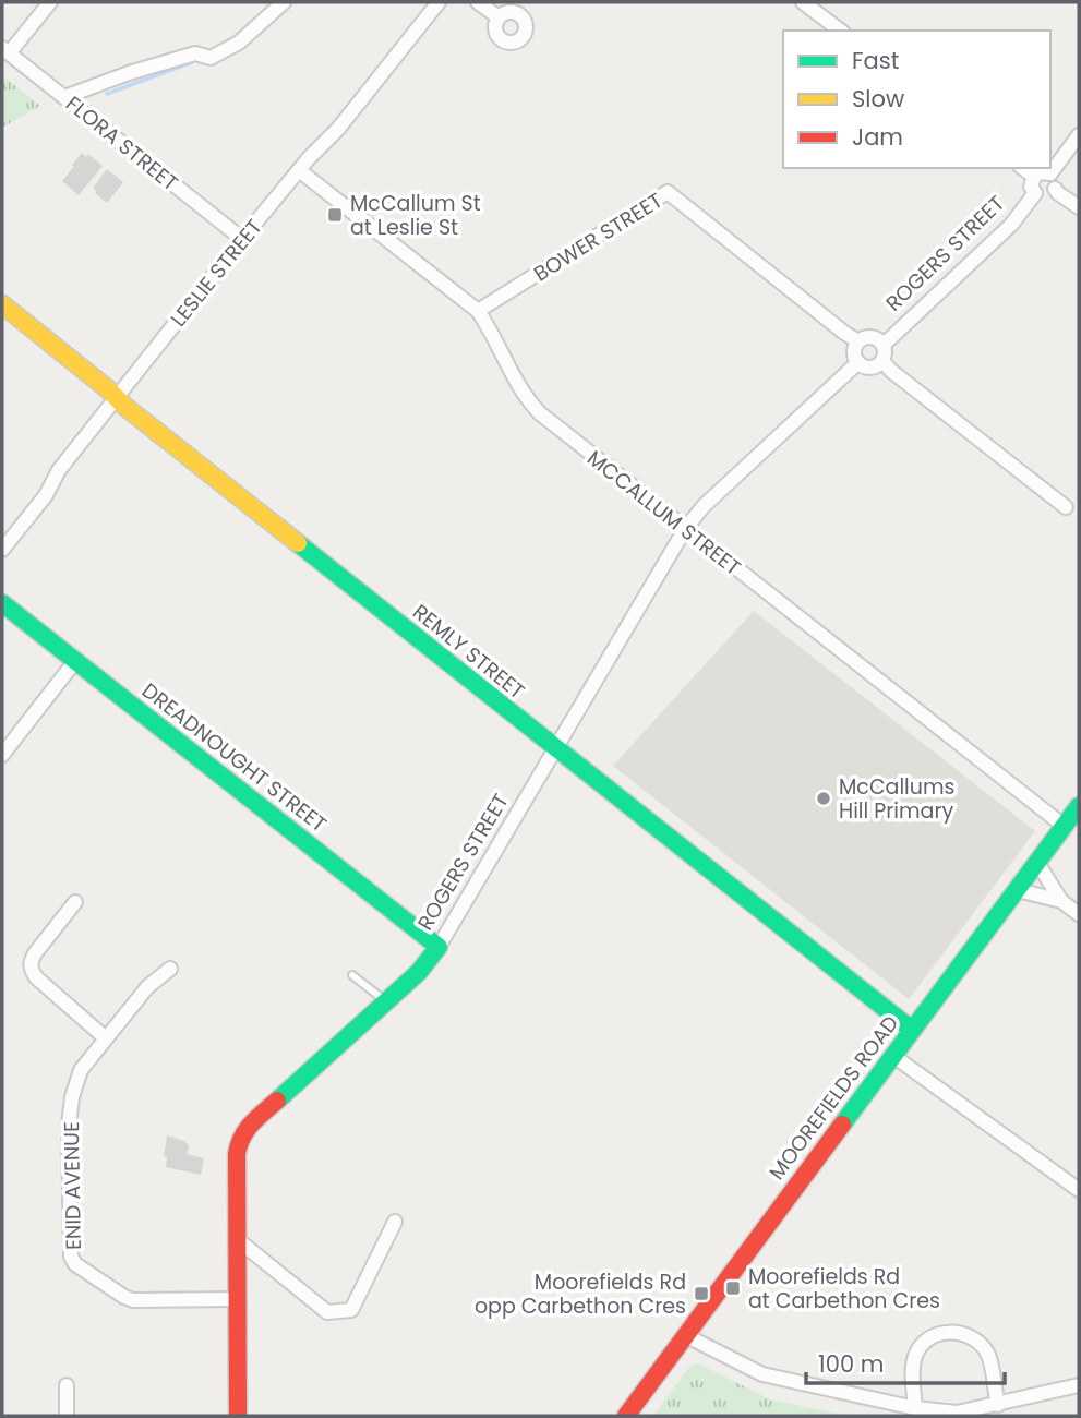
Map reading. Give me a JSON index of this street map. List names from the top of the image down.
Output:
{
  "streets": {
    "street": [
      "FLORA STREET",
      "BOWER STREET",
      "ROGERS STREET",
      "LESLIE STREET",
      "MCCALLUM STREET",
      "REMLY STREET",
      "DREADNOUGHT STREET",
      "MOOREFIELDS ROAD",
      "ENID AVENUE"
    ]
  },
  "crossings": [
    ["FLORA STREET", "LESLIE STREET"],
    ["BOWER STREET", "ROGERS STREET"],
    ["BOWER STREET", "MCCALLUM STREET"],
    ["ROGERS STREET", "MCCALLUM STREET"],
    ["ROGERS STREET", "REMLY STREET"],
    ["ROGERS STREET", "DREADNOUGHT STREET"],
    ["ROGERS STREET", "ENID AVENUE"],
    ["LESLIE STREET", "MCCALLUM STREET"],
    ["LESLIE STREET", "REMLY STREET"],
    ["MCCALLUM STREET", "MOOREFIELDS ROAD"],
    ["REMLY STREET", "MOOREFIELDS ROAD"]
  ],
  "places": {
    "transit": ["McCallum St at Leslie St", "Moorefields Rd at Carbethon Cres", "Moorefields Rd opp Carbethon Cres"],
    "other": ["McCallums Hill Primary"]
  },
  "legend": ["Fast", "Slow", "Jam"],
  "scale_bar": "100 m"
}
